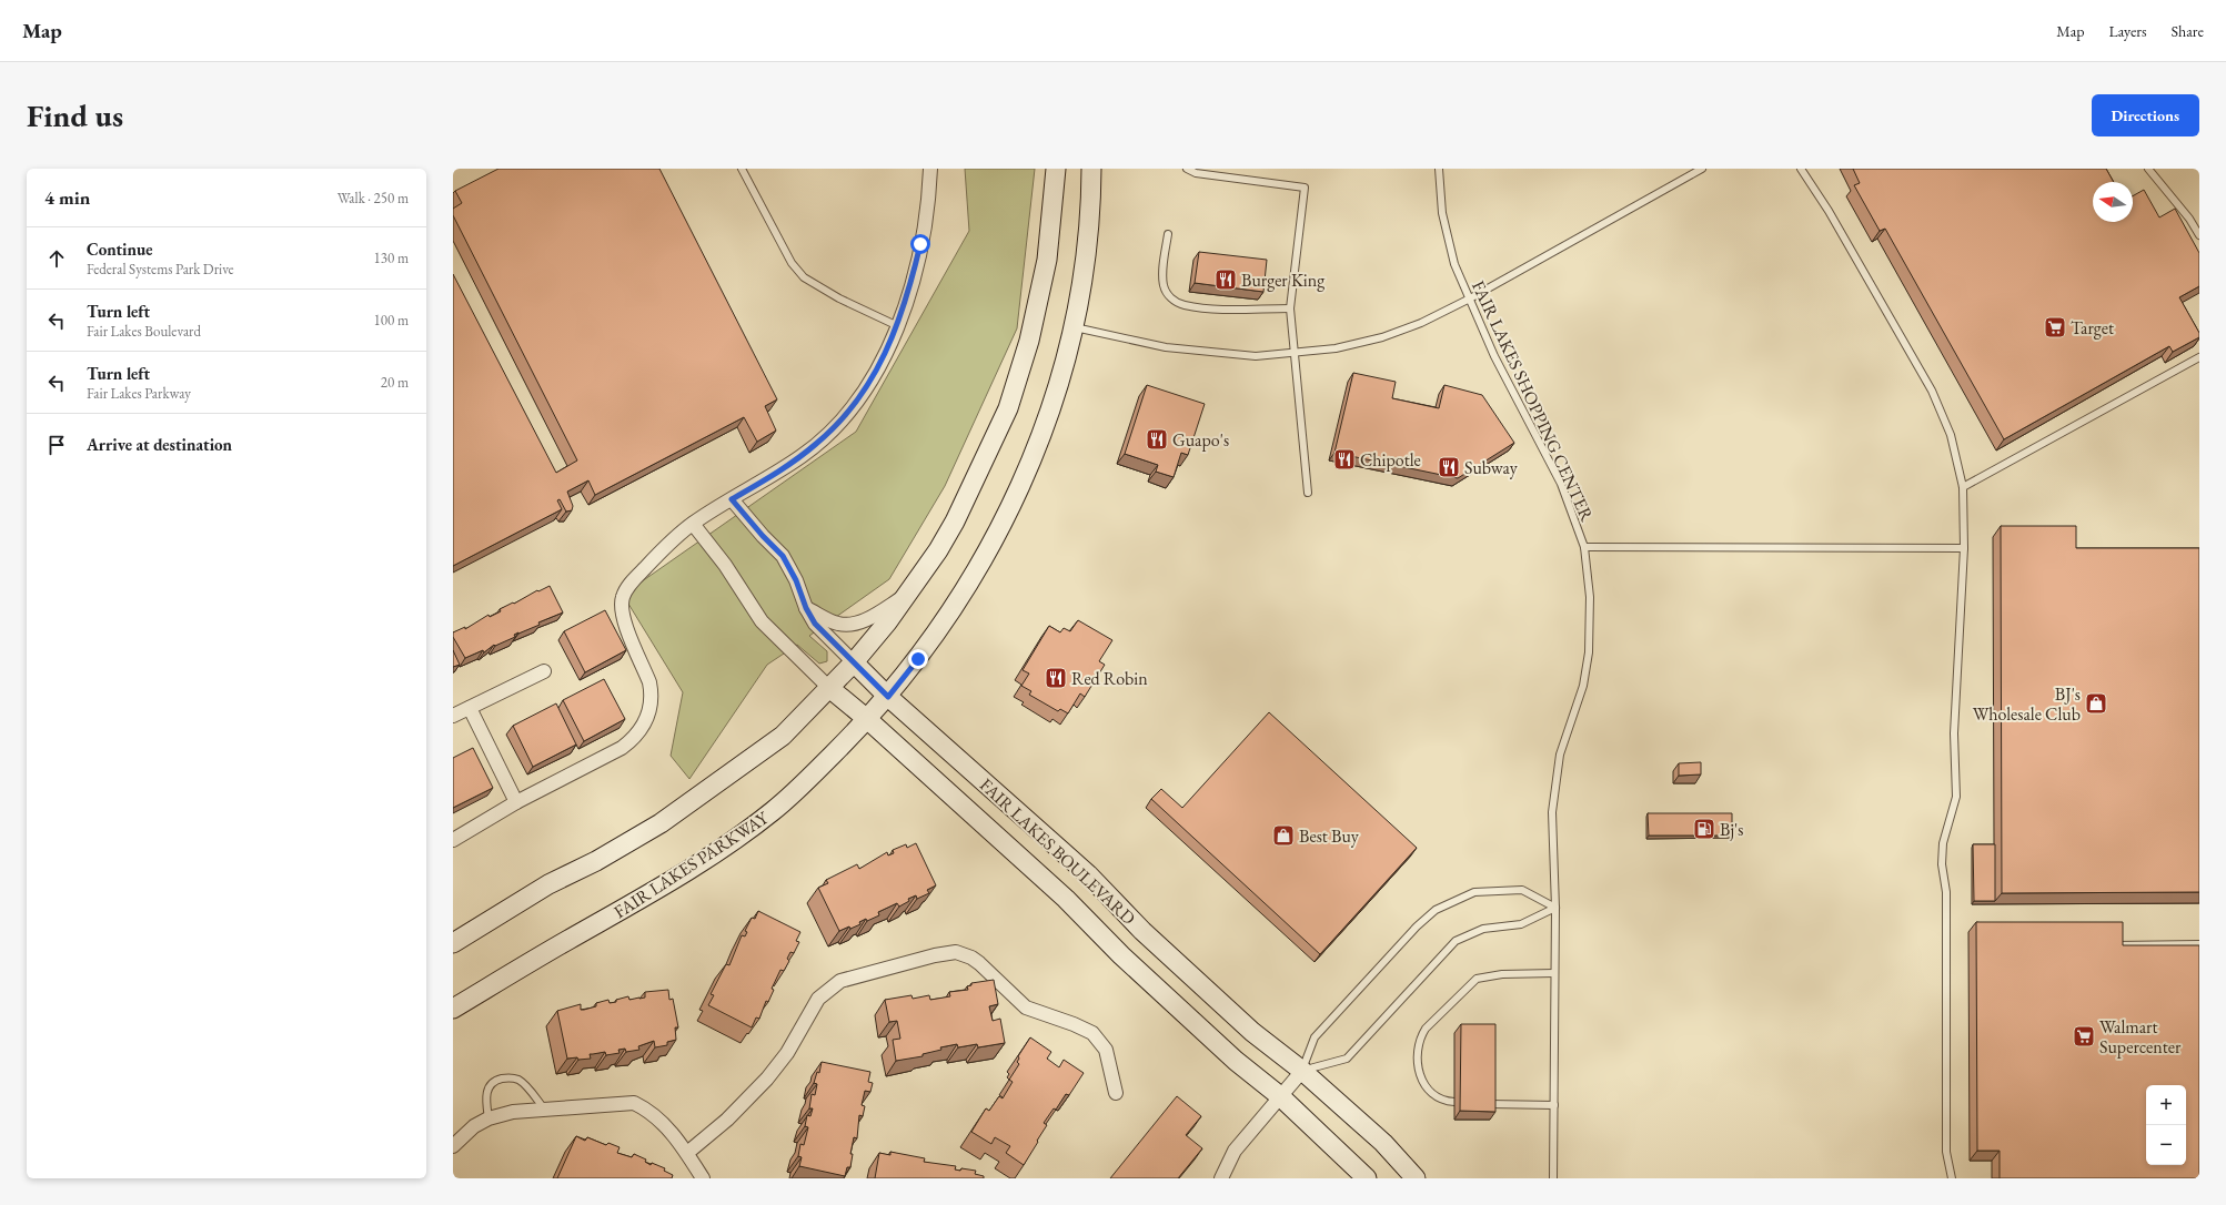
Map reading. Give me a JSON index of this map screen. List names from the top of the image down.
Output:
{
  "streets": {
    "main road": ["FAIR LAKES BOULEVARD", "FAIR LAKES PARKWAY"],
    "lane": ["FAIR LAKES SHOPPING CENTER"]
  },
  "crossings": [
    ["FAIR LAKES BOULEVARD", "FAIR LAKES PARKWAY"]
  ],
  "places": {
    "restaurant": [
      "Burger King",
      "Guapo's",
      "Chipotle",
      "Subway",
      "Red Robin"
    ],
    "supermarket": ["Target", "Walmart Supercenter"],
    "shop": ["BJ's Wholesale Club", "Best Buy"],
    "fuel station": ["Bj's"]
  },
  "north": "left",
  "page": {
    "header": "Map",
    "nav": ["Map", "Layers", "Share"],
    "buttons": "Directions",
    "title": "Find us",
    "heading": ["4 min", "Walk · 250 m"],
    "list": [
      ["Continue", "Federal Systems Park Drive", "130 m"],
      ["Turn left", "Fair Lakes Boulevard", "100 m"],
      ["Turn left", "Fair Lakes Parkway", "20 m"],
      "Arrive at destination"
    ],
    "map_buttons": ["+", "−"]
  }
}
